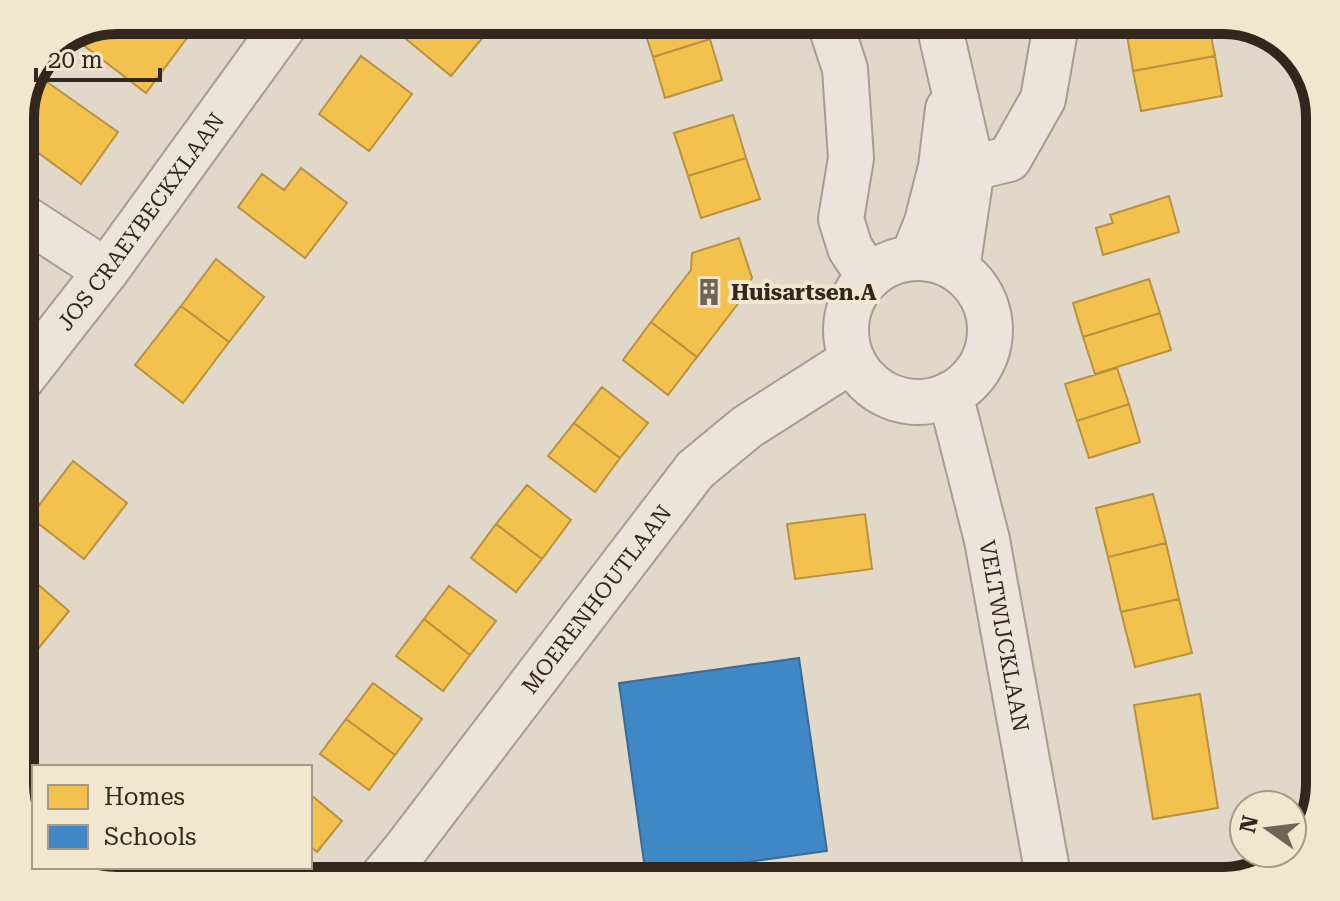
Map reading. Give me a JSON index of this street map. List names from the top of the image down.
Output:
{
  "streets": {
    "street": ["JOS CRAEYBECKXLAAN", "MOERENHOUTLAAN", "VELTWIJCKLAAN"]
  },
  "crossings": [
    ["MOERENHOUTLAAN", "VELTWIJCKLAAN"]
  ],
  "places": {
    "building": ["Huisartsen.A"]
  },
  "legend": ["Homes", "Schools"],
  "scale_bar": "20 m",
  "north": "left"
}
